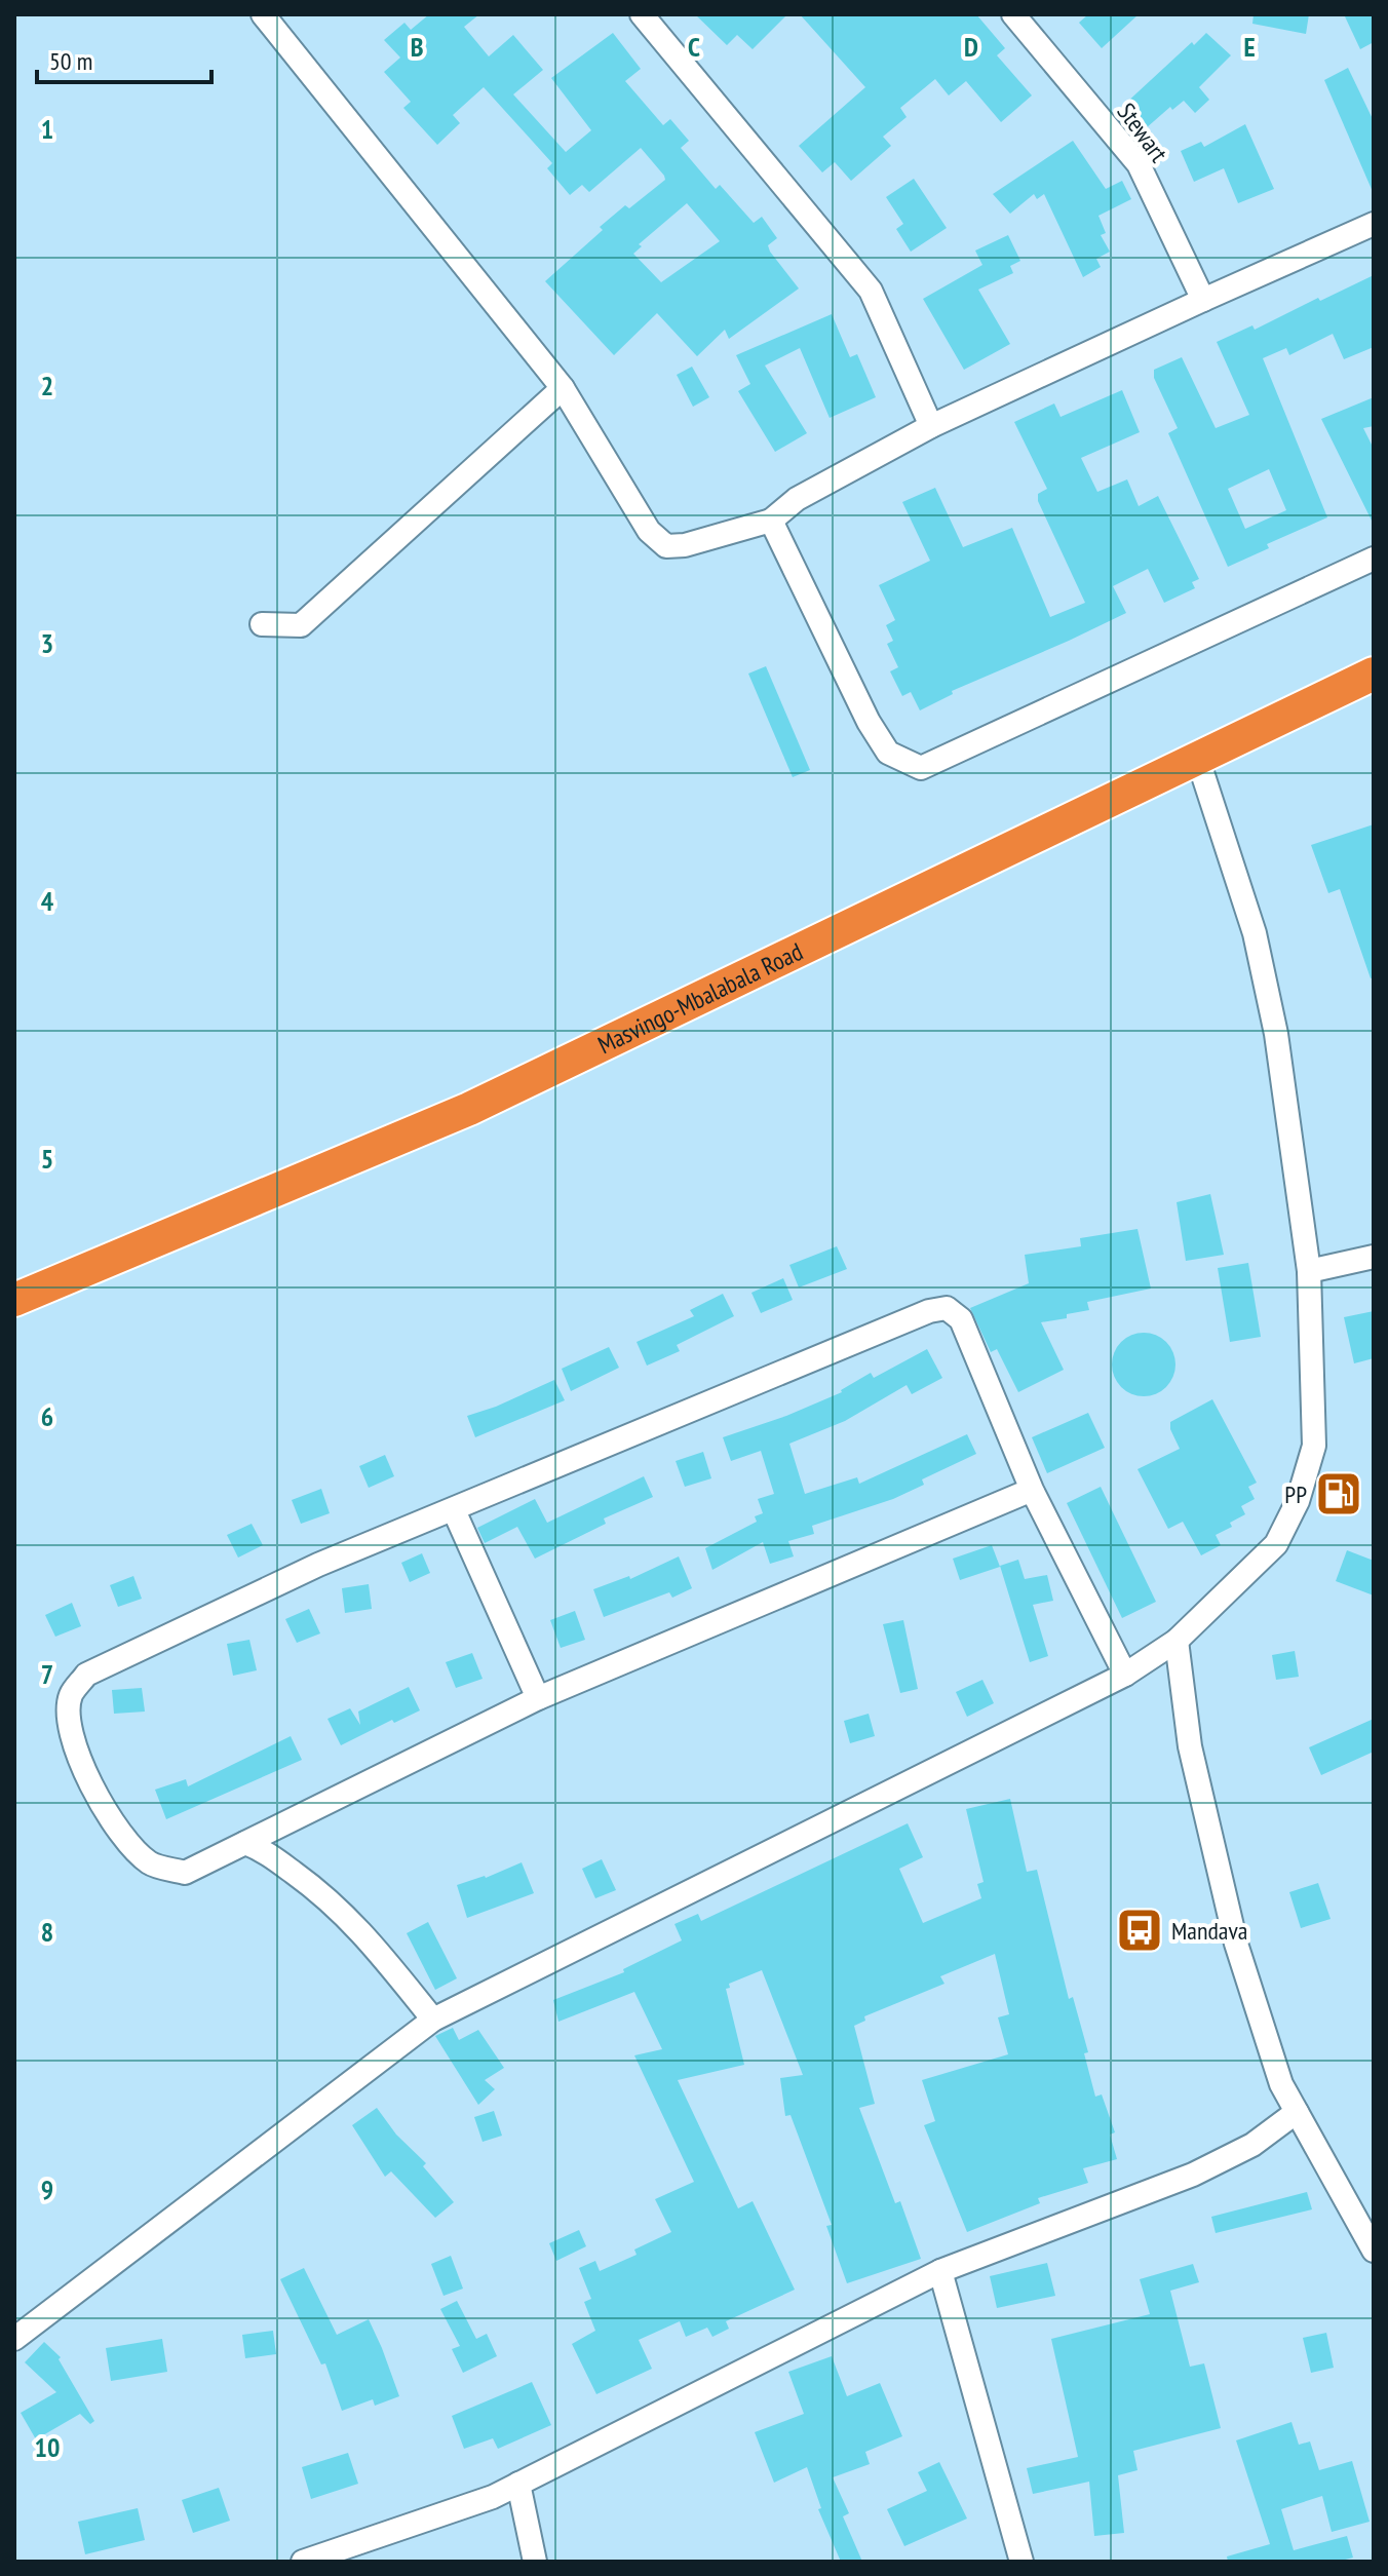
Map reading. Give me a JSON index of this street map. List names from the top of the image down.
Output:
{
  "streets": {
    "highway": ["Masvingo-Mbalabala Road"],
    "street": ["Stewart"]
  },
  "places": {
    "fuel station": ["PP"],
    "bus stop": ["Mandava"]
  },
  "scale_bar": "50 m",
  "grid": {
    "columns": [
      "B",
      "C",
      "D",
      "E"
    ],
    "rows": [
      "1",
      "2",
      "3",
      "4",
      "5",
      "6",
      "7",
      "8",
      "9",
      "10"
    ]
  }
}
